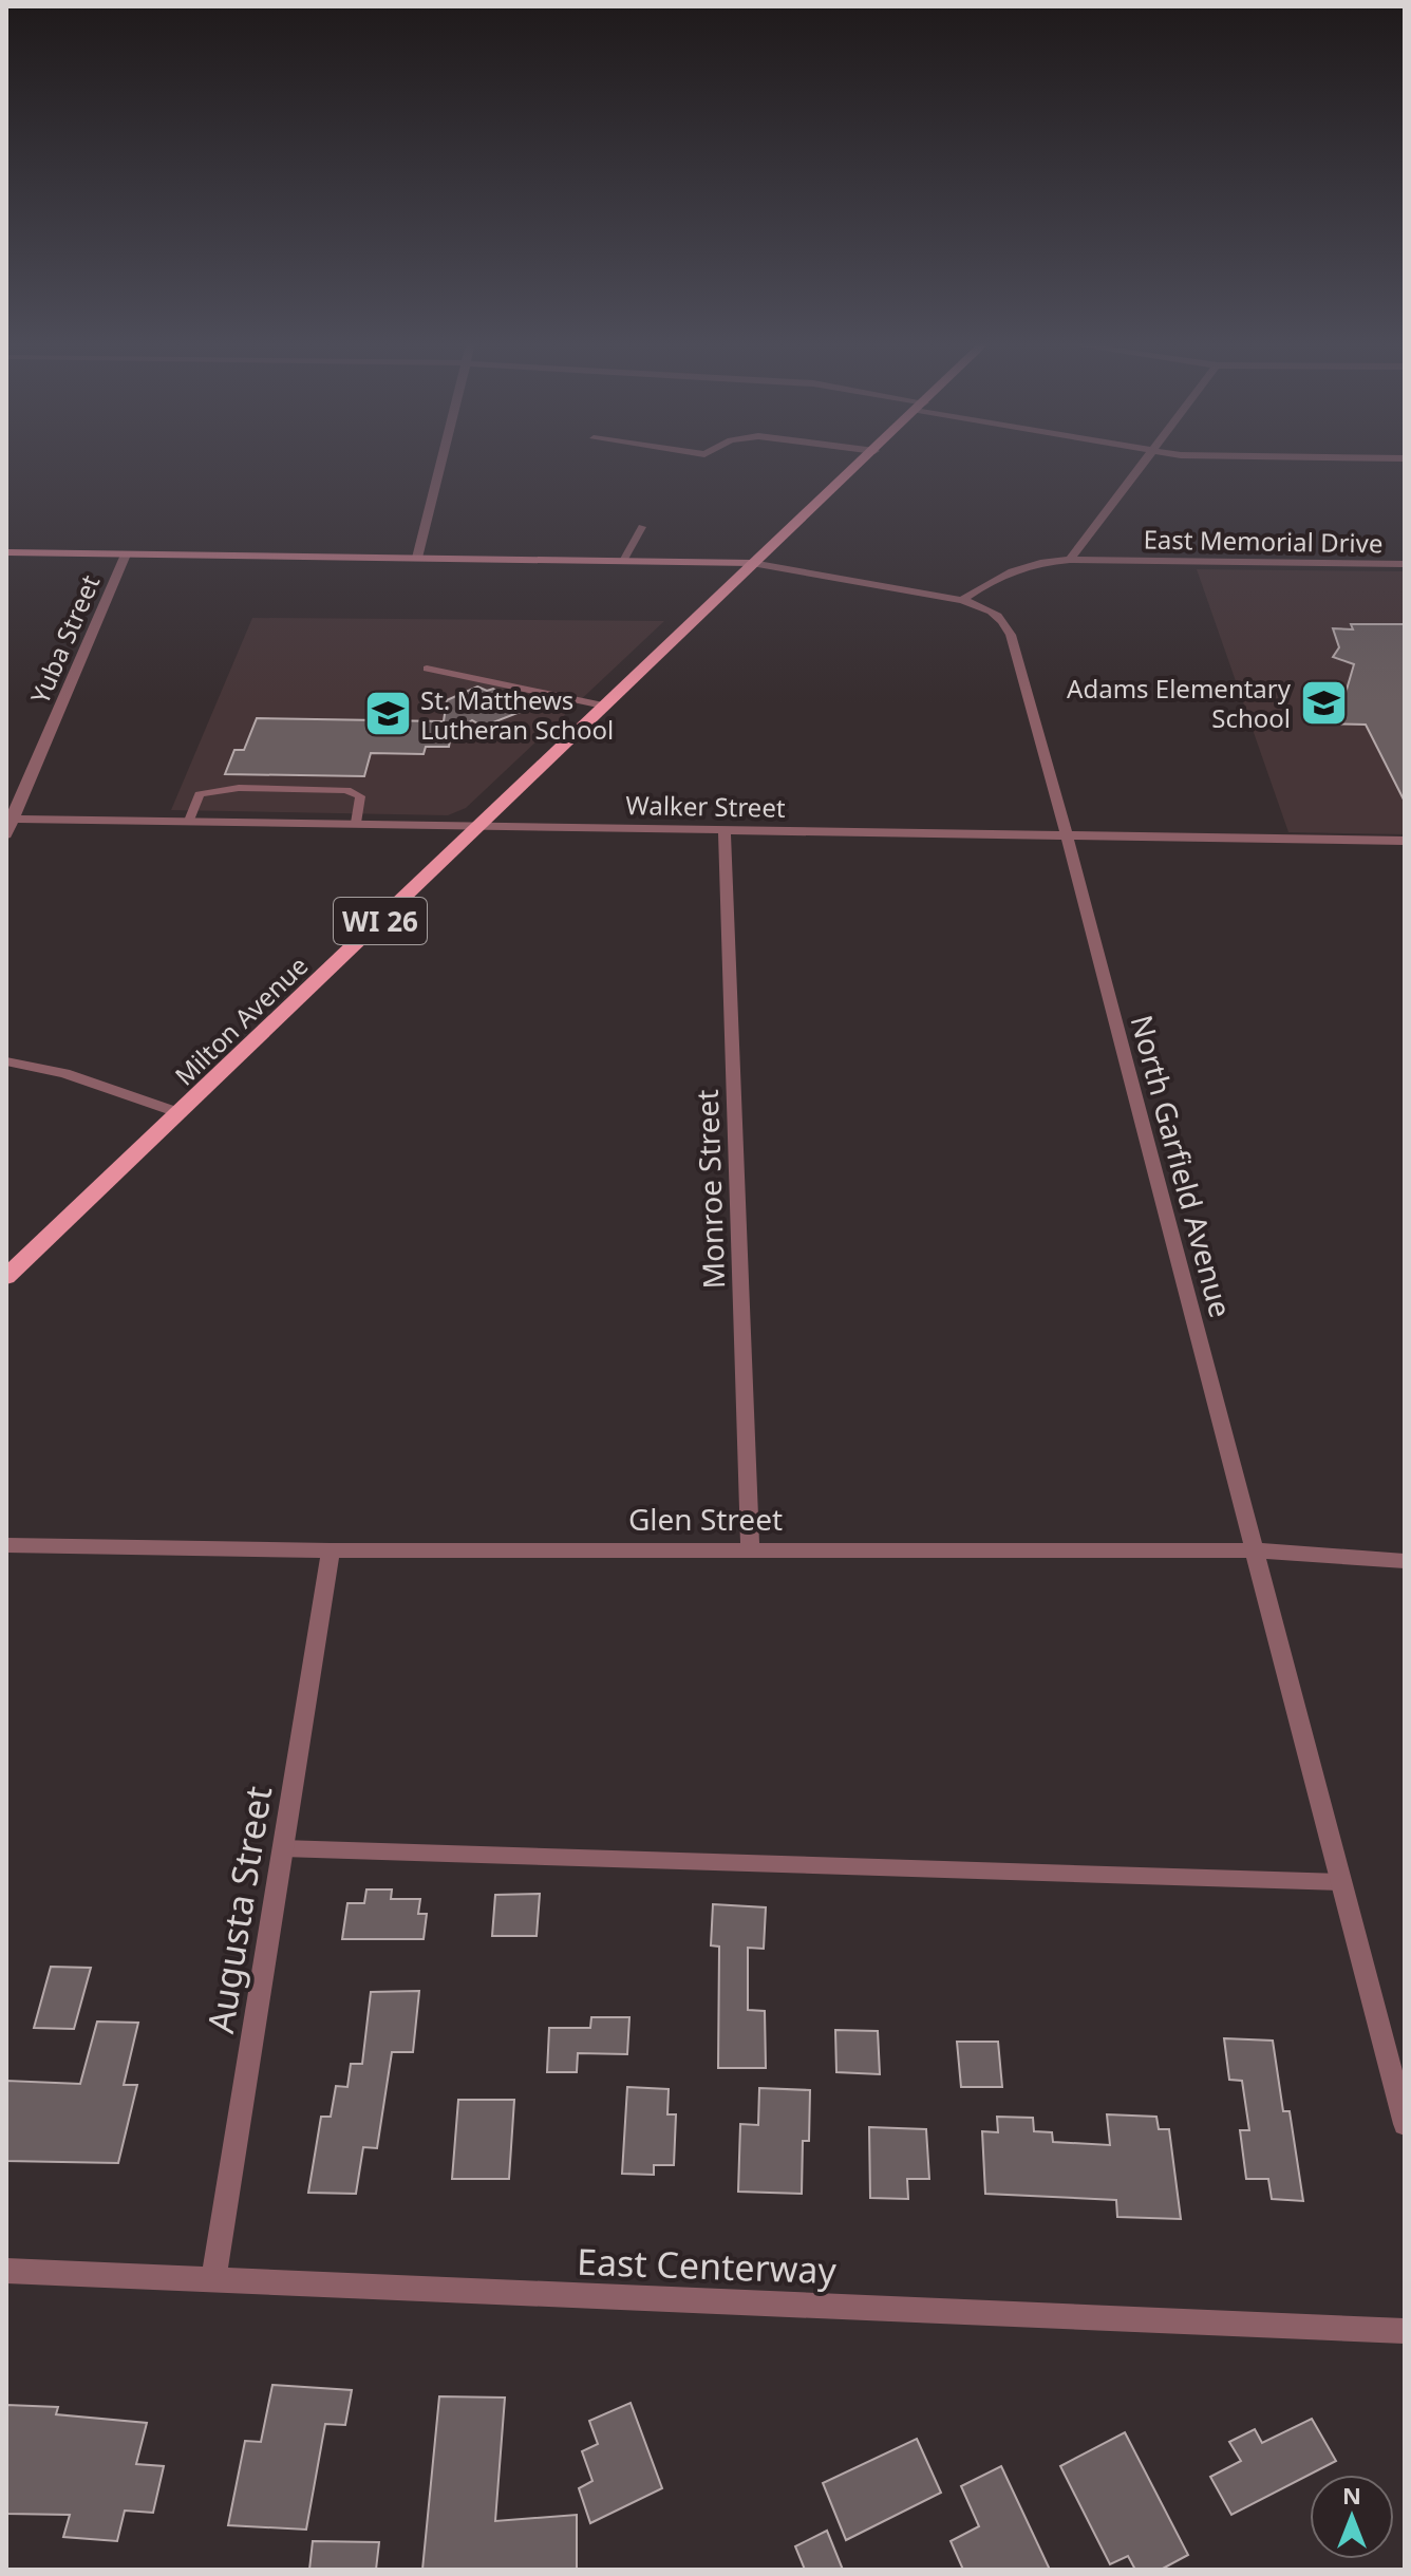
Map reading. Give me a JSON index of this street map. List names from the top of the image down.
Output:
{
  "streets": {
    "main road": ["WI 26", "Milton Avenue"],
    "street": [
      "East Memorial Drive",
      "Yuba Street",
      "Walker Street",
      "North Garfield Avenue",
      "Monroe Street",
      "Glen Street",
      "Augusta Street",
      "East Centerway"
    ]
  },
  "crossings": [
    ["Yuba Street", "Walker Street"],
    ["Walker Street", "Milton Avenue"],
    ["Walker Street", "North Garfield Avenue"],
    ["Walker Street", "Monroe Street"],
    ["North Garfield Avenue", "Glen Street"],
    ["Monroe Street", "Glen Street"],
    ["Glen Street", "Augusta Street"],
    ["Augusta Street", "East Centerway"]
  ],
  "places": {
    "school or university": ["Adams Elementary School", "St. Matthews Lutheran School"]
  },
  "north": "top"
}
